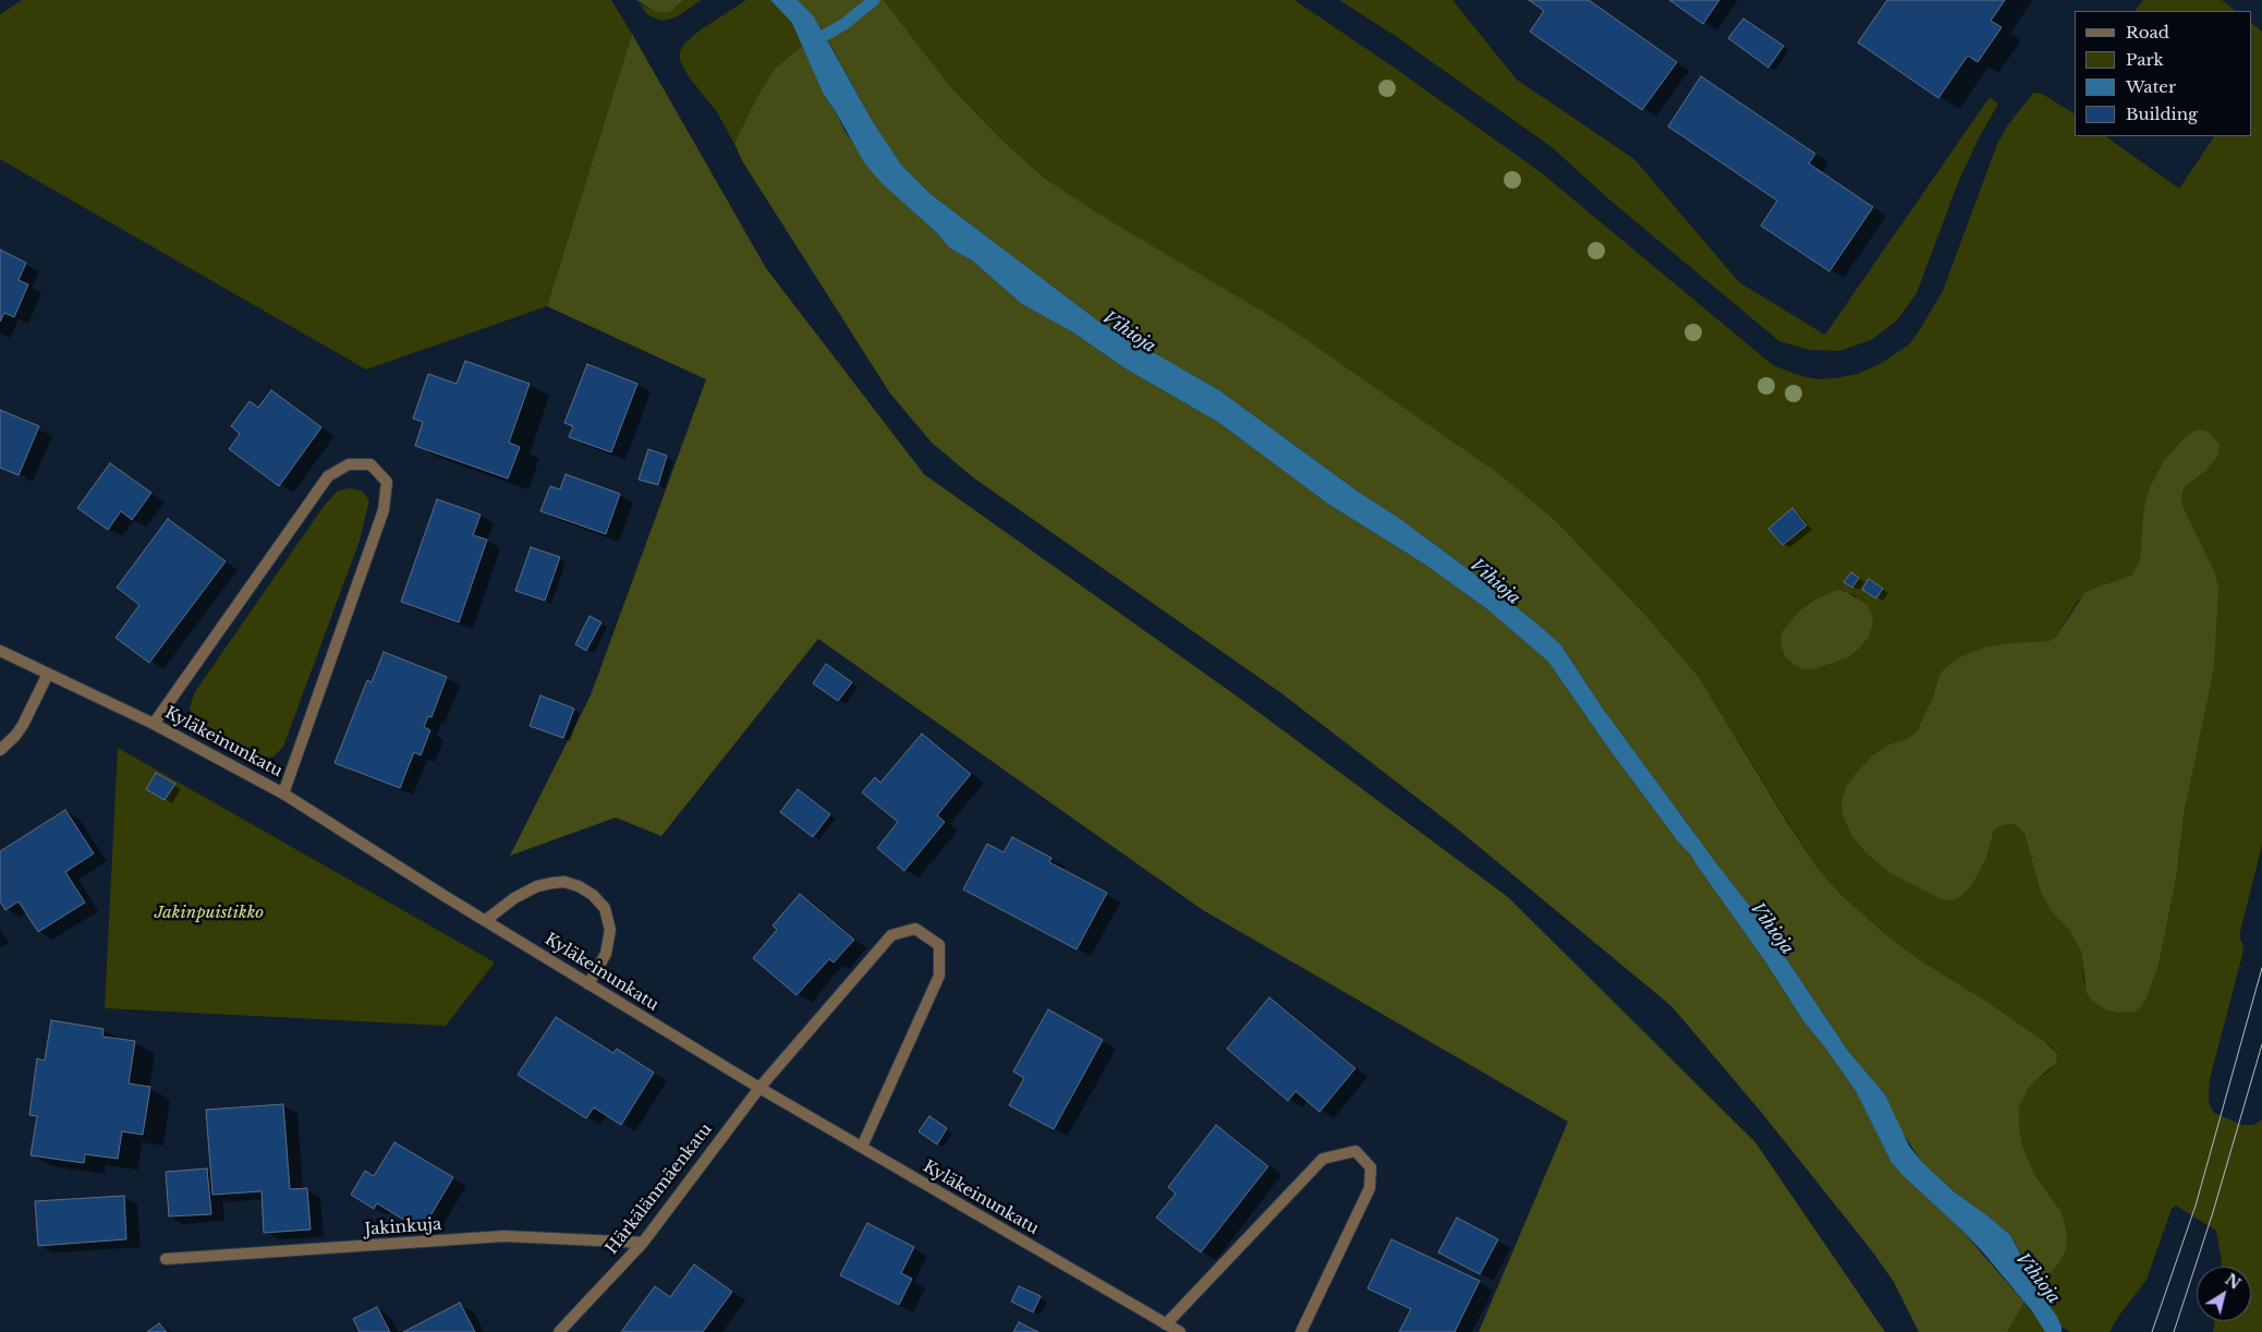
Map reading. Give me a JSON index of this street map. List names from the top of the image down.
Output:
{
  "streets": {
    "street": ["Kyläkeinunkatu", "Härkälänmäenkatu", "Jakinkuja"]
  },
  "crossings": [
    ["Kyläkeinunkatu", "Härkälänmäenkatu"],
    ["Härkälänmäenkatu", "Jakinkuja"]
  ],
  "water": ["Vihioja"],
  "parks": ["Jakinpuistikko"],
  "legend": [
    "Road",
    "Park",
    "Water",
    "Building"
  ],
  "north": "top right"
}
